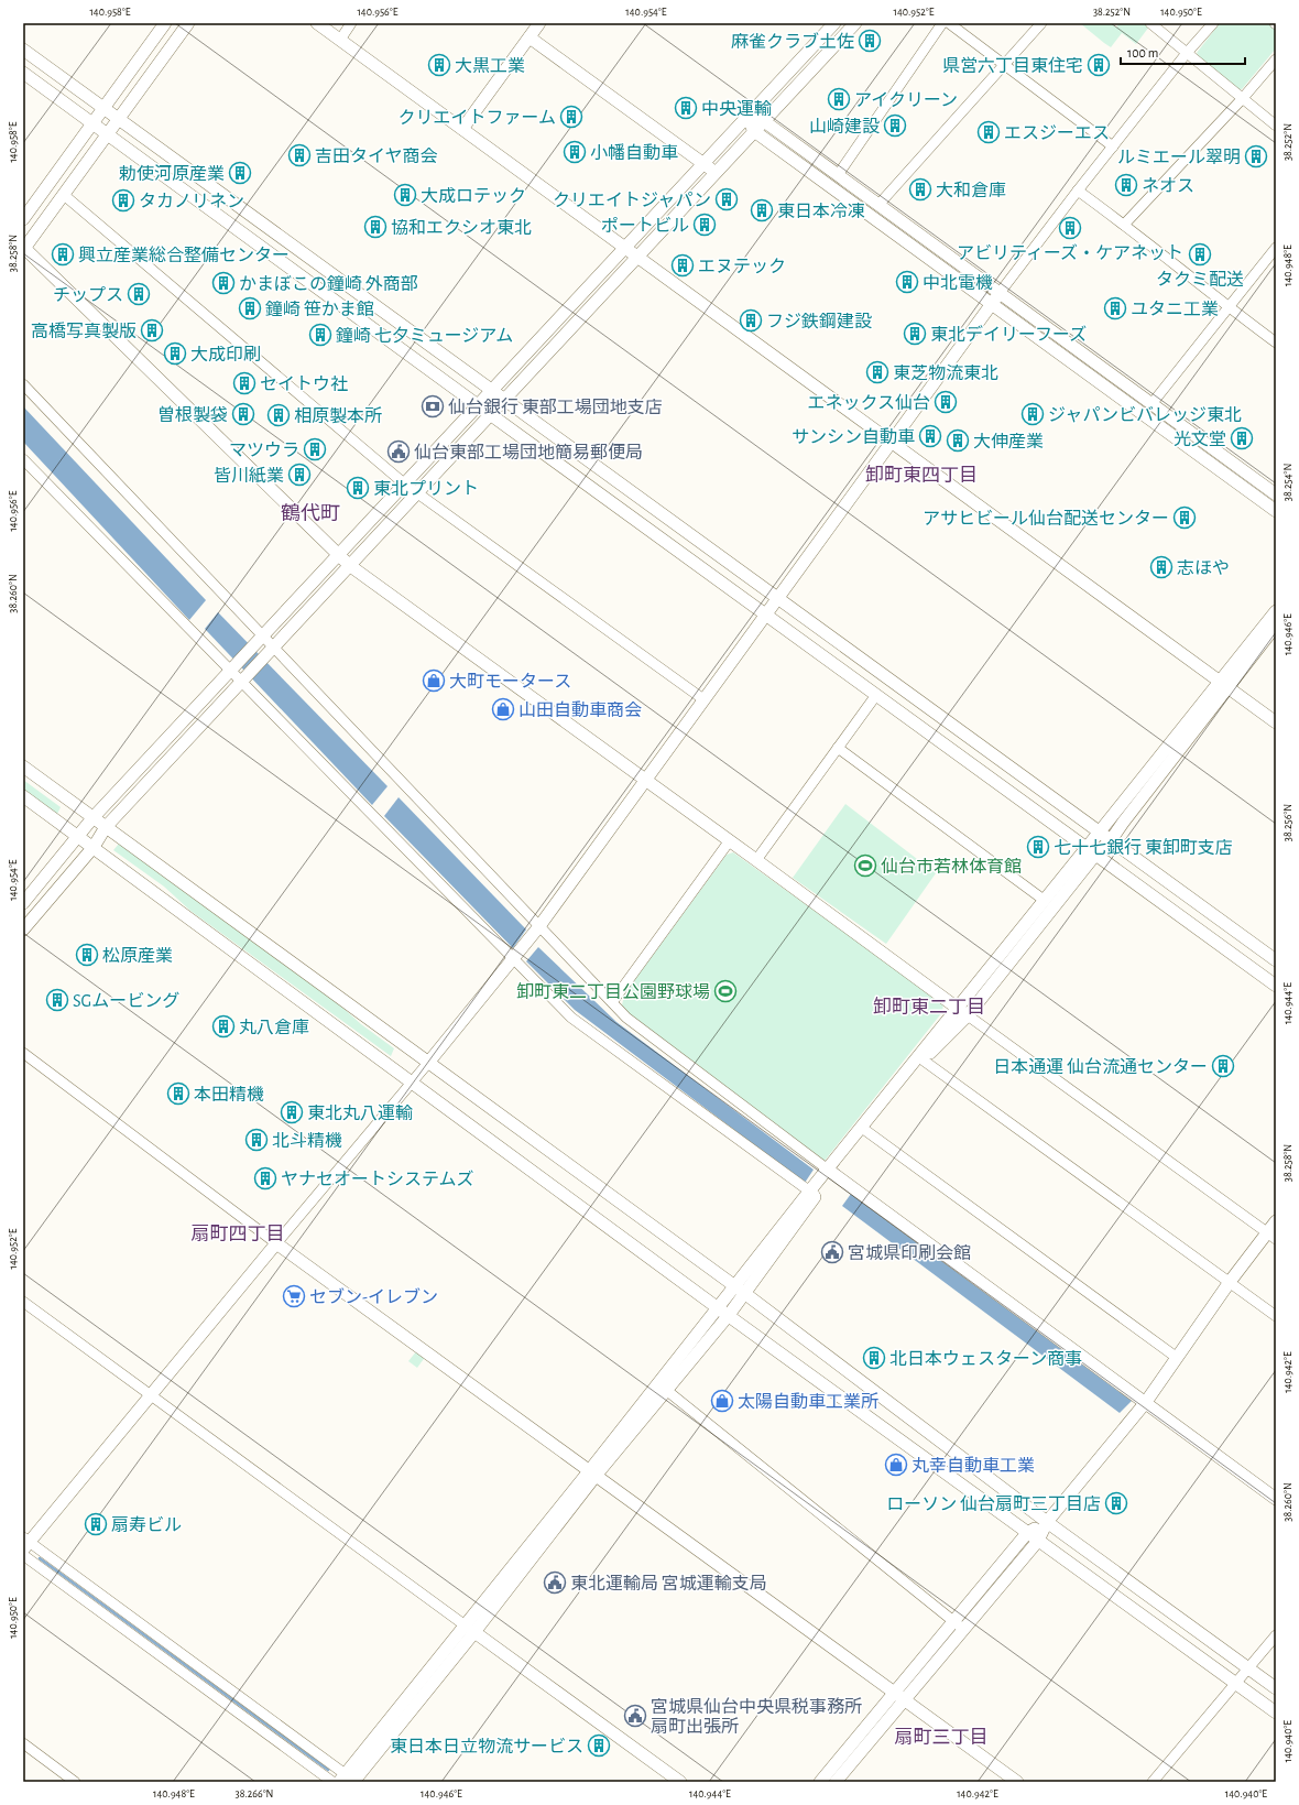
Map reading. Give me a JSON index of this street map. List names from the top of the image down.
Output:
{
  "districts": [
    "卸町東四丁目",
    "鶴代町",
    "卸町東二丁目",
    "扇町四丁目",
    "扇町三丁目"
  ],
  "places": {
    "building": [
      "麻雀クラブ土佐",
      "大黒工業",
      "県営六丁目東住宅",
      "アイクリーン",
      "中央運輸",
      "クリエイトファーム",
      "山崎建設",
      "エスジーエス",
      "小幡自動車",
      "吉田タイヤ商会",
      "ルミエール翠明",
      "勅使河原産業",
      "ネオス",
      "大和倉庫",
      "大成ロテック",
      "クリエイトジャパン",
      "タカノリネン",
      "東日本冷凍",
      "ポートビル",
      "協和エクシオ東北",
      "アビリティーズ・ケアネット",
      "興立産業総合整備センター",
      "タクミ配送",
      "エヌテック",
      "中北電機",
      "かまぼこの鐘崎 外商部",
      "チップス",
      "鐘崎 笹かま館",
      "ユタニ工業",
      "フジ鉄鋼建設",
      "高橋写真製版",
      "東北デイリーフーズ",
      "鐘崎 七夕ミュージアム",
      "大成印刷",
      "東芝物流東北",
      "セイトウ社",
      "エネックス仙台",
      "曽根製袋",
      "ジャパンビバレッジ東北",
      "相原製本所",
      "サンシン自動車",
      "光文堂",
      "大伸産業",
      "マツウラ",
      "皆川紙業",
      "東北プリント",
      "アサヒビール仙台配送センター",
      "志ほや",
      "七十七銀行 東卸町支店",
      "松原産業",
      "SGムービング",
      "丸八倉庫",
      "日本通運 仙台流通センター",
      "本田精機",
      "東北丸八運輸",
      "北斗精機",
      "ヤナセオートシステムズ",
      "北日本ウェスターン商事",
      "ローソン 仙台扇町三丁目店",
      "扇寿ビル",
      "東日本日立物流サービス"
    ],
    "bank": ["仙台銀行 東部工場団地支店"],
    "public building": [
      "仙台東部工場団地簡易郵便局",
      "宮城県印刷会館",
      "東北運輸局 宮城運輸支局",
      "宮城県仙台中央県税事務所 扇町出張所"
    ],
    "shop": [
      "大町モータース",
      "山田自動車商会",
      "太陽自動車工業所",
      "丸幸自動車工業"
    ],
    "sports": ["仙台市若林体育館", "卸町東二丁目公園野球場"],
    "supermarket": ["セブン-イレブン"]
  },
  "scale_bar": "100 m",
  "coordinates": [
    "140.958°E",
    "140.956°E",
    "140.954°E",
    "140.952°E",
    "38.252°N",
    "140.950°E",
    "38.258°N",
    "140.948°E",
    "38.254°N",
    "38.260°N",
    "140.946°E",
    "38.256°N",
    "140.944°E",
    "140.942°E",
    "140.940°E",
    "38.266°N"
  ]
}
